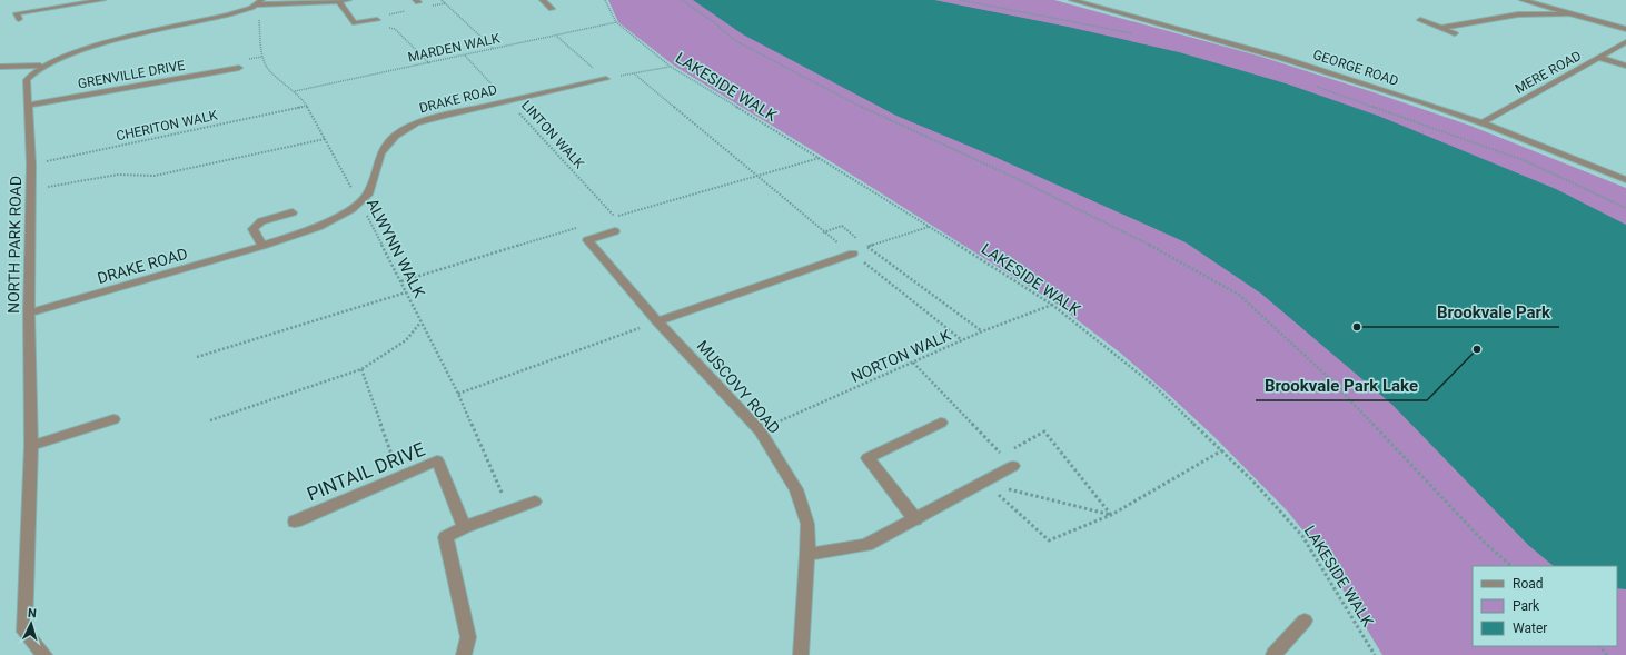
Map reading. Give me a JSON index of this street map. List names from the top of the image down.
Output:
{
  "streets": {
    "street": [
      "GEORGE ROAD",
      "MERE ROAD",
      "GRENVILLE DRIVE",
      "DRAKE ROAD",
      "NORTH PARK ROAD",
      "MUSCOVY ROAD",
      "PINTAIL DRIVE"
    ],
    "path": [
      "MARDEN WALK",
      "LAKESIDE WALK",
      "CHERITON WALK",
      "LINTON WALK",
      "ALWYNN WALK",
      "NORTON WALK"
    ]
  },
  "crossings": [
    ["MARDEN WALK", "LAKESIDE WALK"],
    ["MARDEN WALK", "LINTON WALK"],
    ["MARDEN WALK", "ALWYNN WALK"],
    ["GEORGE ROAD", "MERE ROAD"],
    ["GRENVILLE DRIVE", "NORTH PARK ROAD"],
    ["LAKESIDE WALK", "NORTON WALK"],
    ["DRAKE ROAD", "LINTON WALK"],
    ["DRAKE ROAD", "NORTH PARK ROAD"],
    ["DRAKE ROAD", "ALWYNN WALK"],
    ["CHERITON WALK", "NORTH PARK ROAD"],
    ["CHERITON WALK", "ALWYNN WALK"],
    ["LINTON WALK", "MUSCOVY ROAD"],
    ["NORTON WALK", "MUSCOVY ROAD"]
  ],
  "places": ["Brookvale Park", "Brookvale Park Lake"],
  "legend": ["Road", "Park", "Water"],
  "north": "top"
}
